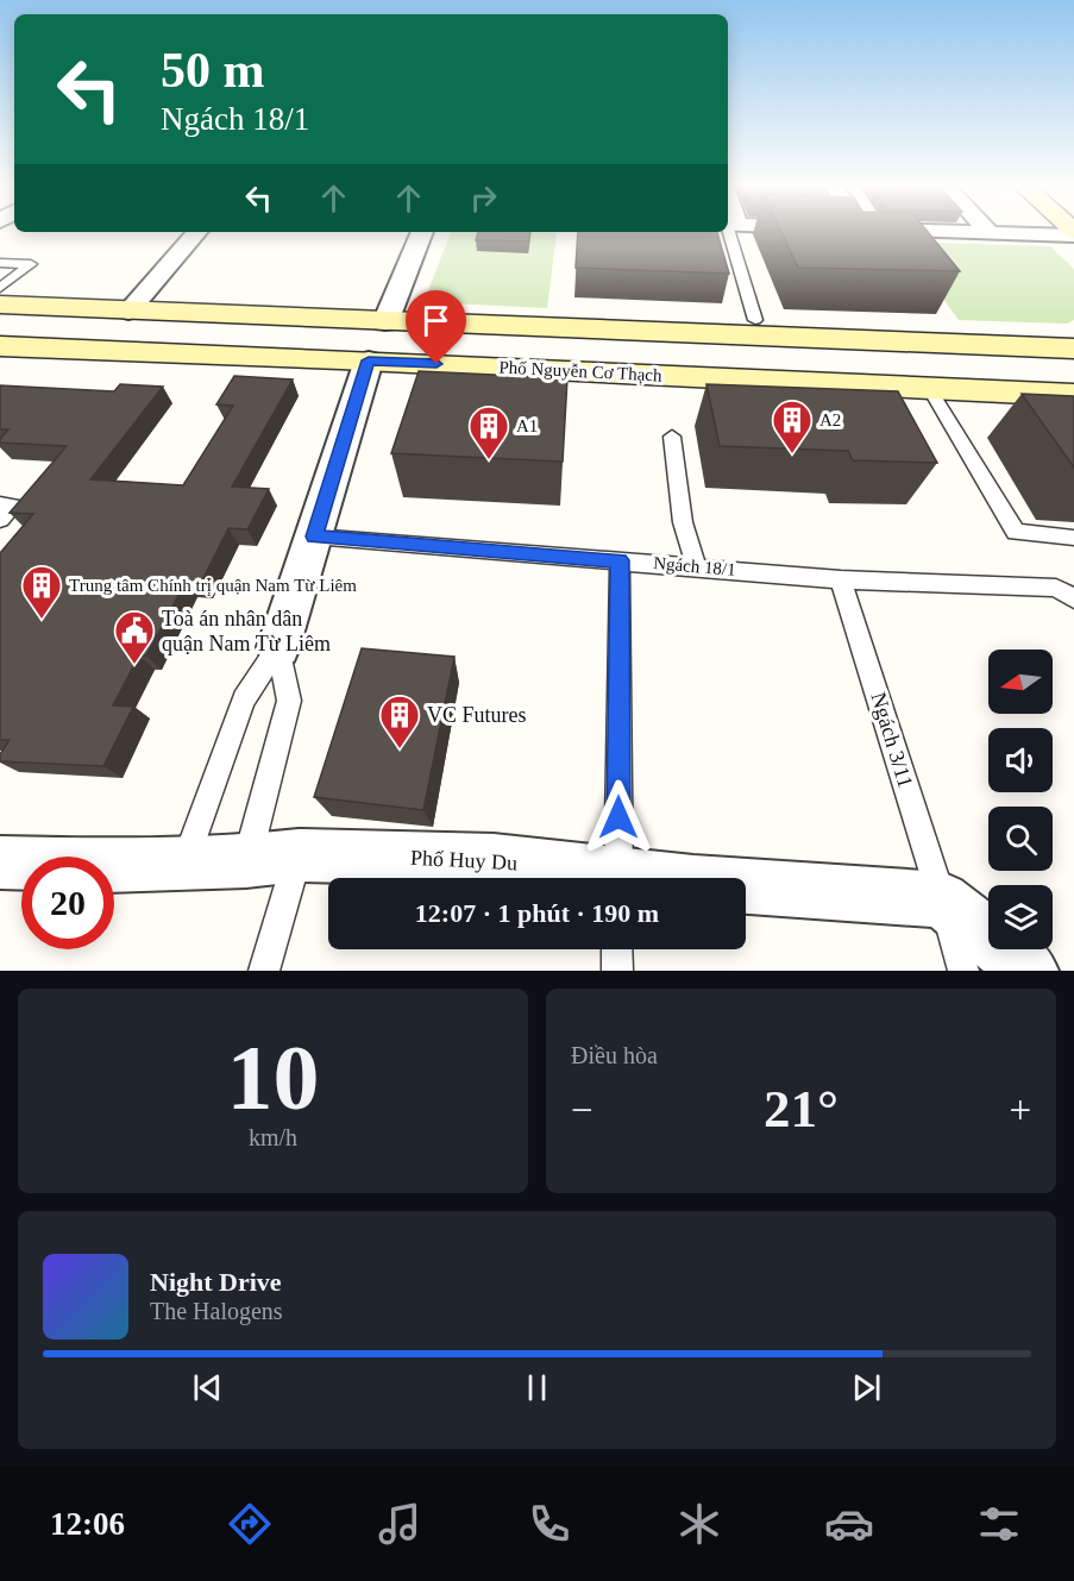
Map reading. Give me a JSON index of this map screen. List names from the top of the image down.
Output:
{
  "streets": {
    "street": ["Phố Nguyễn Cơ Thạch", "Phố Huy Du"],
    "lane": ["Ngách 18/1", "Ngách 3/11"]
  },
  "crossings": [
    ["Ngách 18/1", "Ngách 3/11"],
    ["Ngách 3/11", "Phố Huy Du"]
  ],
  "places": {
    "building": [
      "A2",
      "A1",
      "Trung tâm Chính trị quận Nam Từ Liêm",
      "VC Futures"
    ],
    "public building": ["Toà án nhân dân quận Nam Từ Liêm"]
  },
  "north": "left",
  "page": {
    "turn": ["50 m", "Ngách 18/1"],
    "limit": "20",
    "trip": "12:07 · 1 phút · 190 m",
    "tile": [
      ["10", "km/h"],
      "Điều hòa"
    ],
    "heat": ["−", "21°", "+"],
    "song": ["Night Drive", "The Halogens"],
    "tabs": "12:06"
  }
}
